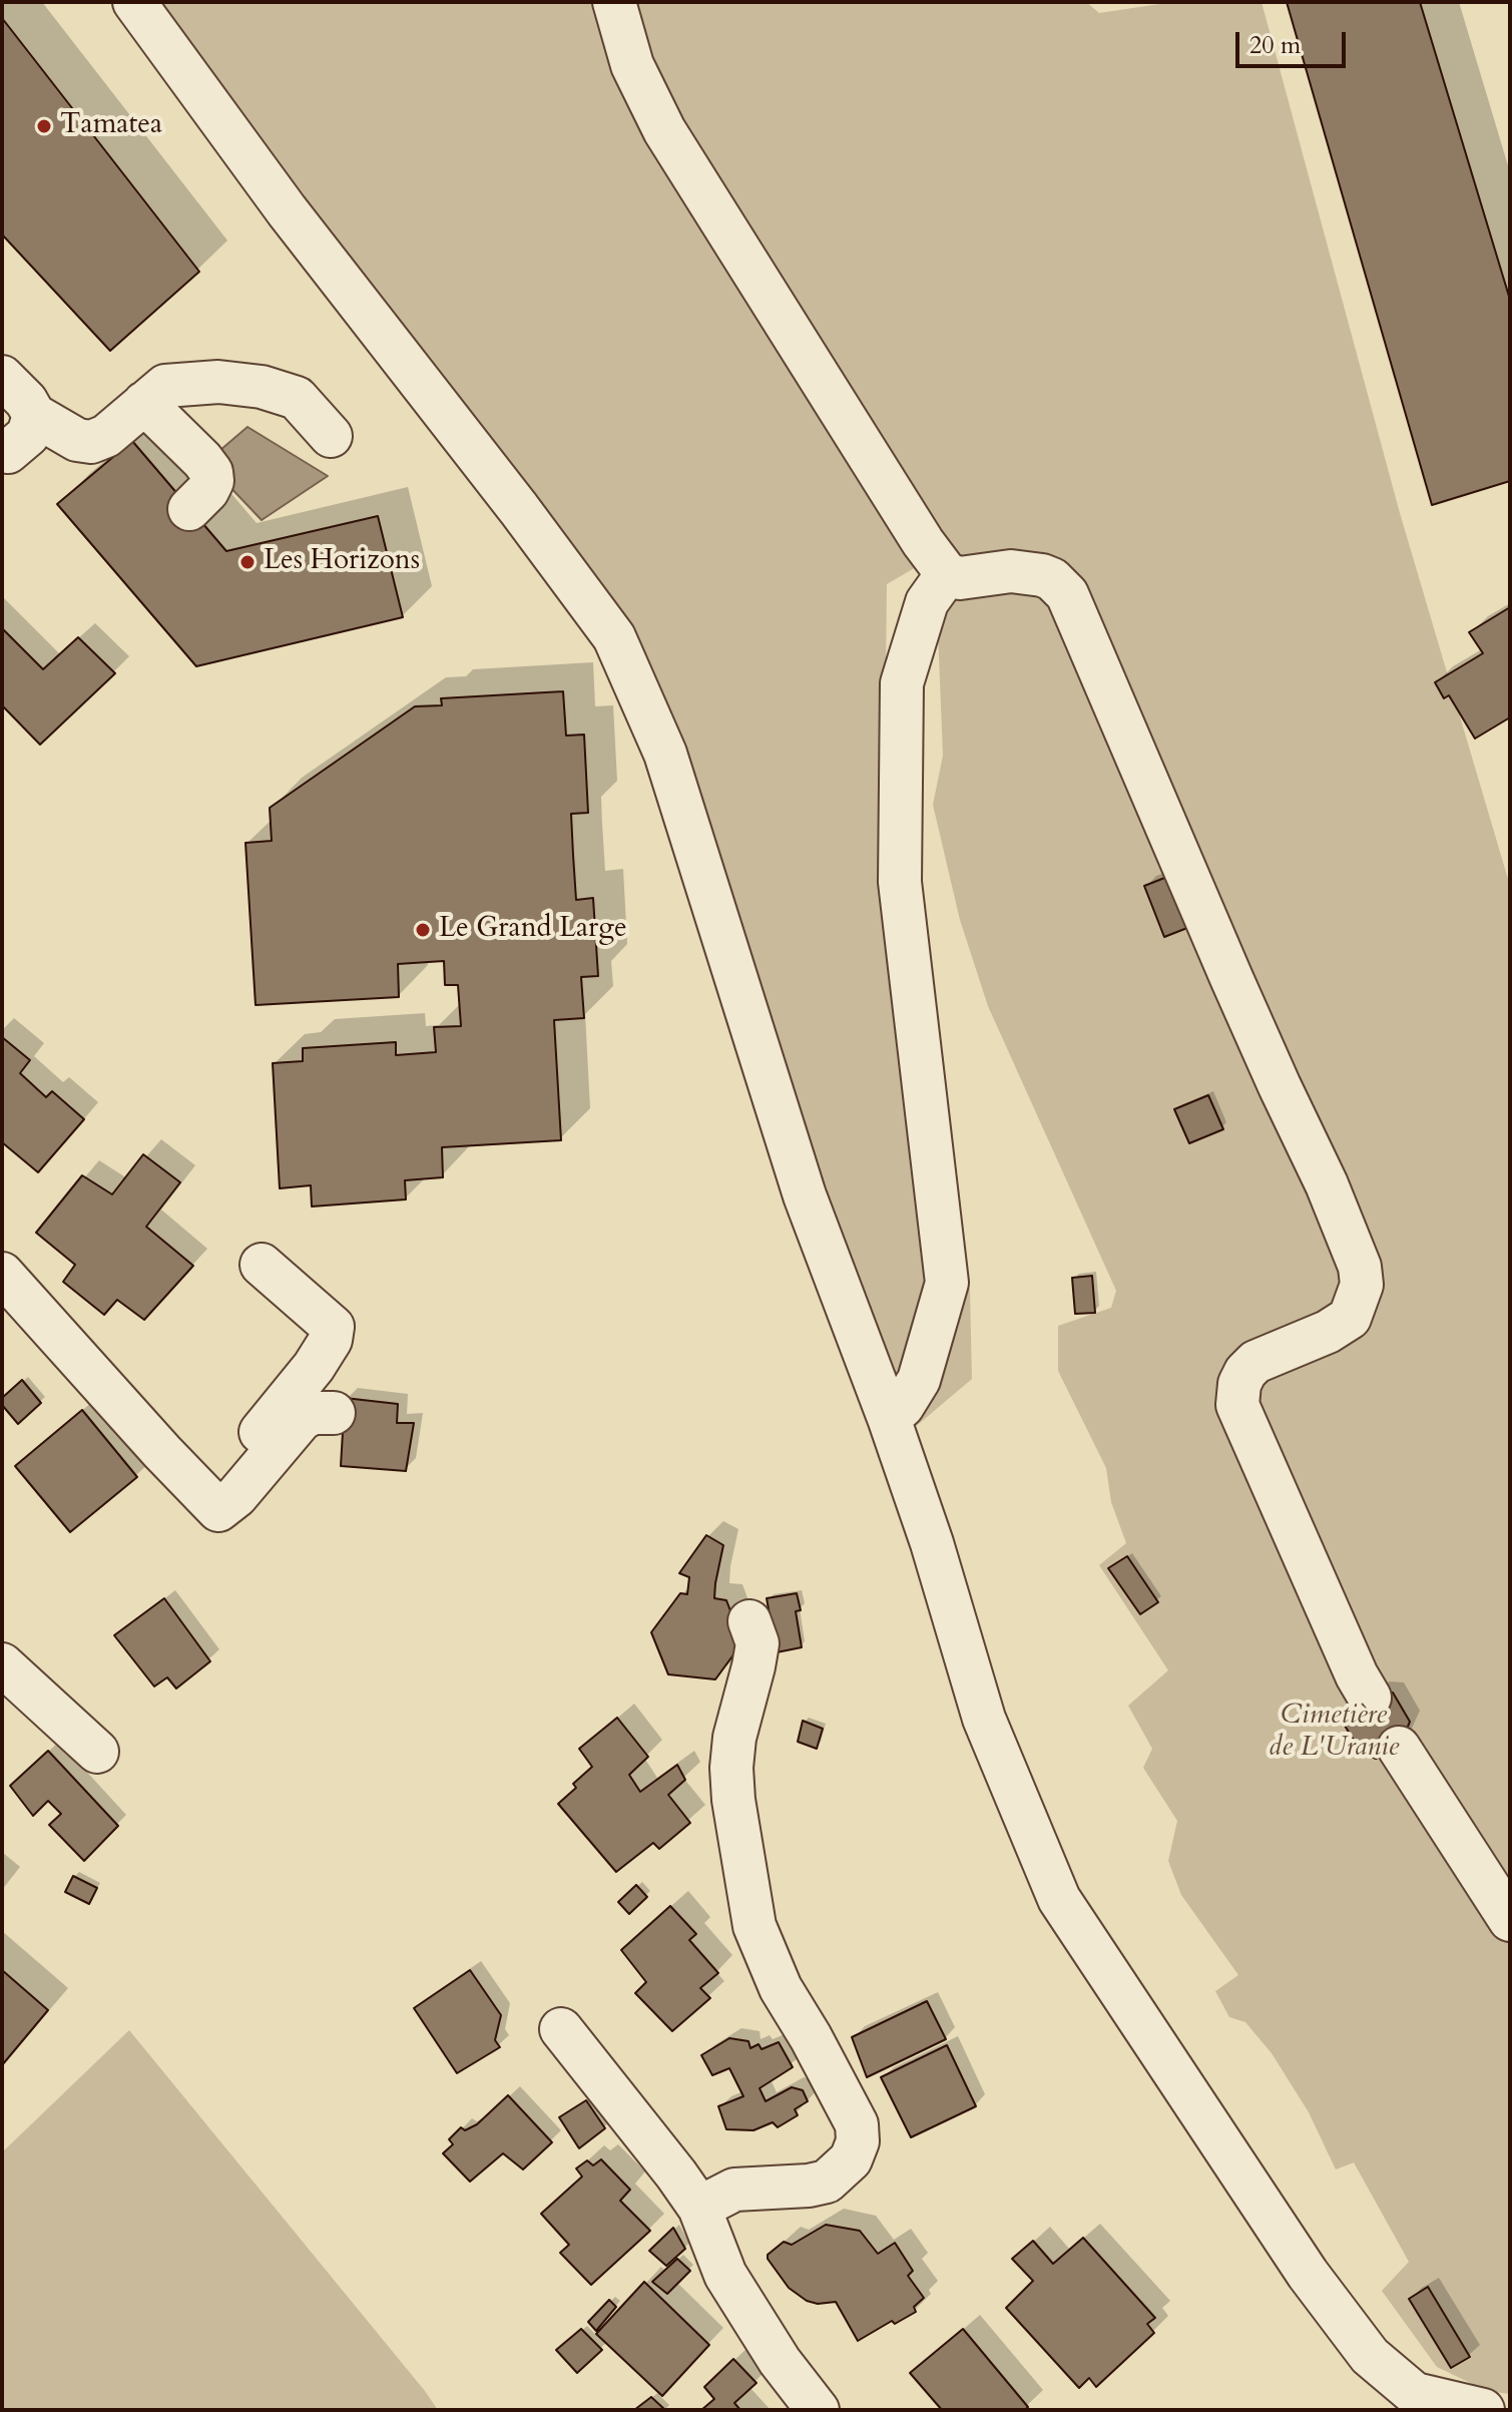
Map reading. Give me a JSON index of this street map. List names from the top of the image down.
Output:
{
  "parks": ["Cimetière de L'Uranie"],
  "places": ["Tamatea", "Les Horizons", "Le Grand Large"],
  "scale_bar": "20 m"
}
